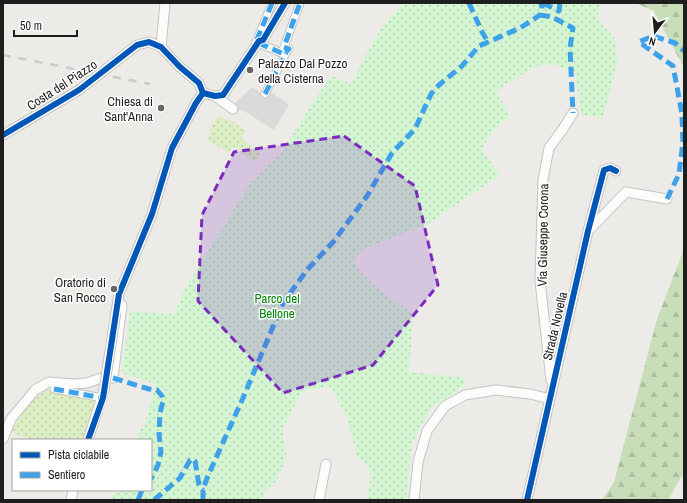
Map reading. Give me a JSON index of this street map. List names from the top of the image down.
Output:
{
  "streets": {
    "street": ["Costa del Piazzo", "Via Giuseppe Corona", "Strada Novella"]
  },
  "crossings": [
    ["Via Giuseppe Corona", "Strada Novella"]
  ],
  "parks": ["Parco del Bellone"],
  "places": ["Palazzo Dal Pozzo della Cisterna", "Chiesa di Sant'Anna", "Oratorio di San Rocco"],
  "legend": ["Pista ciclabile", "Sentiero"],
  "scale_bar": "50 m",
  "north": "bottom"
}
